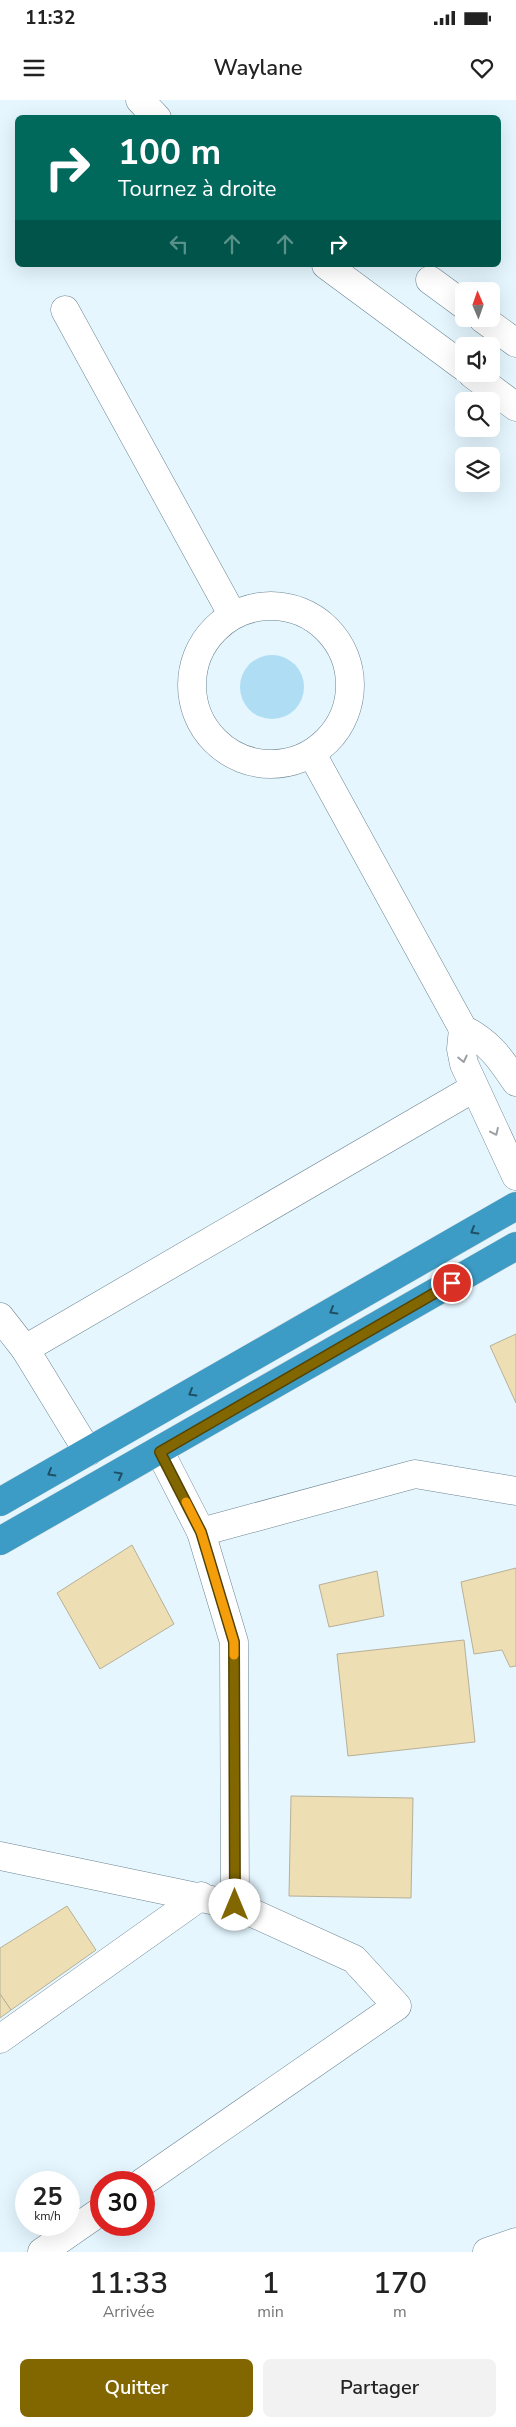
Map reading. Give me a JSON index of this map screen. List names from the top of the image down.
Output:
{
  "north": "top",
  "page": {
    "status": "11:32",
    "header": "Waylane",
    "turn": ["100 m", "Tournez à droite"],
    "speed": "25 km/h",
    "limit": "30",
    "eta": [
      "11:33",
      "Arrivée",
      "1",
      "min",
      "170",
      "m"
    ],
    "buttons": ["Quitter", "Partager"]
  }
}
